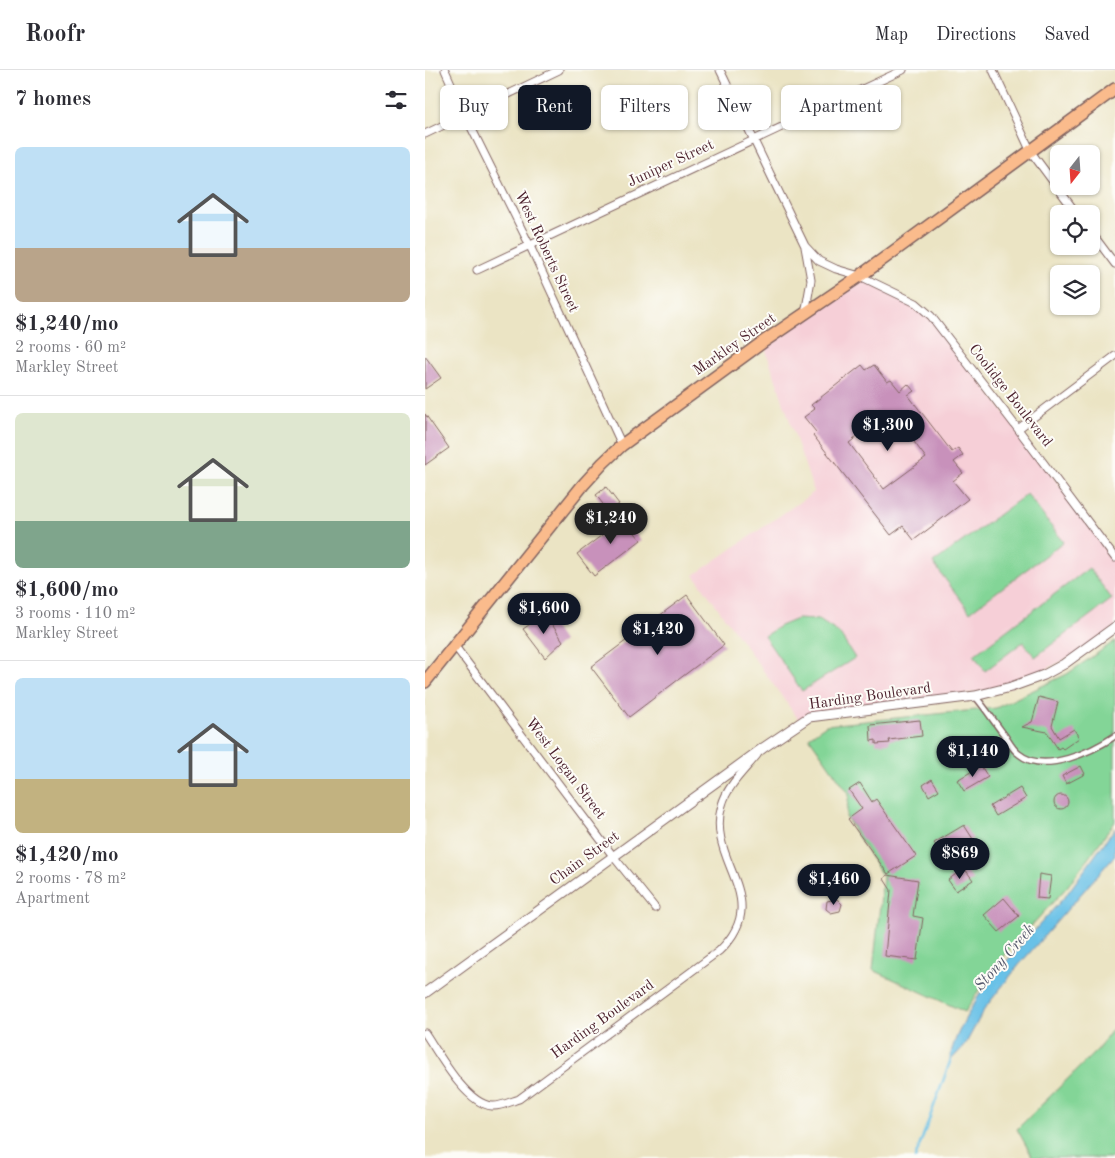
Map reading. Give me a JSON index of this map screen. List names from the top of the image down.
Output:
{
  "streets": {
    "highway": ["Markley Street"],
    "street": [
      "Juniper Street",
      "West Roberts Street",
      "Coolidge Boulevard",
      "Harding Boulevard",
      "West Logan Street",
      "Chain Street"
    ]
  },
  "crossings": [
    ["Juniper Street", "West Roberts Street"],
    ["West Roberts Street", "Markley Street"],
    ["Markley Street", "Coolidge Boulevard"],
    ["Markley Street", "West Logan Street"],
    ["Harding Boulevard", "Chain Street"],
    ["West Logan Street", "Chain Street"]
  ],
  "water": ["Stony Creek"],
  "north": "bottom",
  "page": {
    "header": "Roofr",
    "nav": ["Map", "Directions", "Saved"],
    "heading": "7 homes",
    "chip": [
      "Buy",
      "Rent",
      "Filters",
      "New",
      "Apartment"
    ],
    "list": [
      {
        "name": "$1,240/mo",
        "note": "2 rooms · 60 m² · Markley Street"
      },
      {
        "name": "$1,600/mo",
        "note": "3 rooms · 110 m² · Markley Street"
      },
      {
        "name": "$1,420/mo",
        "note": "2 rooms · 78 m² · Apartment"
      }
    ],
    "price": [
      "$1,300",
      "$1,240",
      "$1,600",
      "$1,420",
      "$1,140",
      "$869",
      "$1,460"
    ]
  }
}
